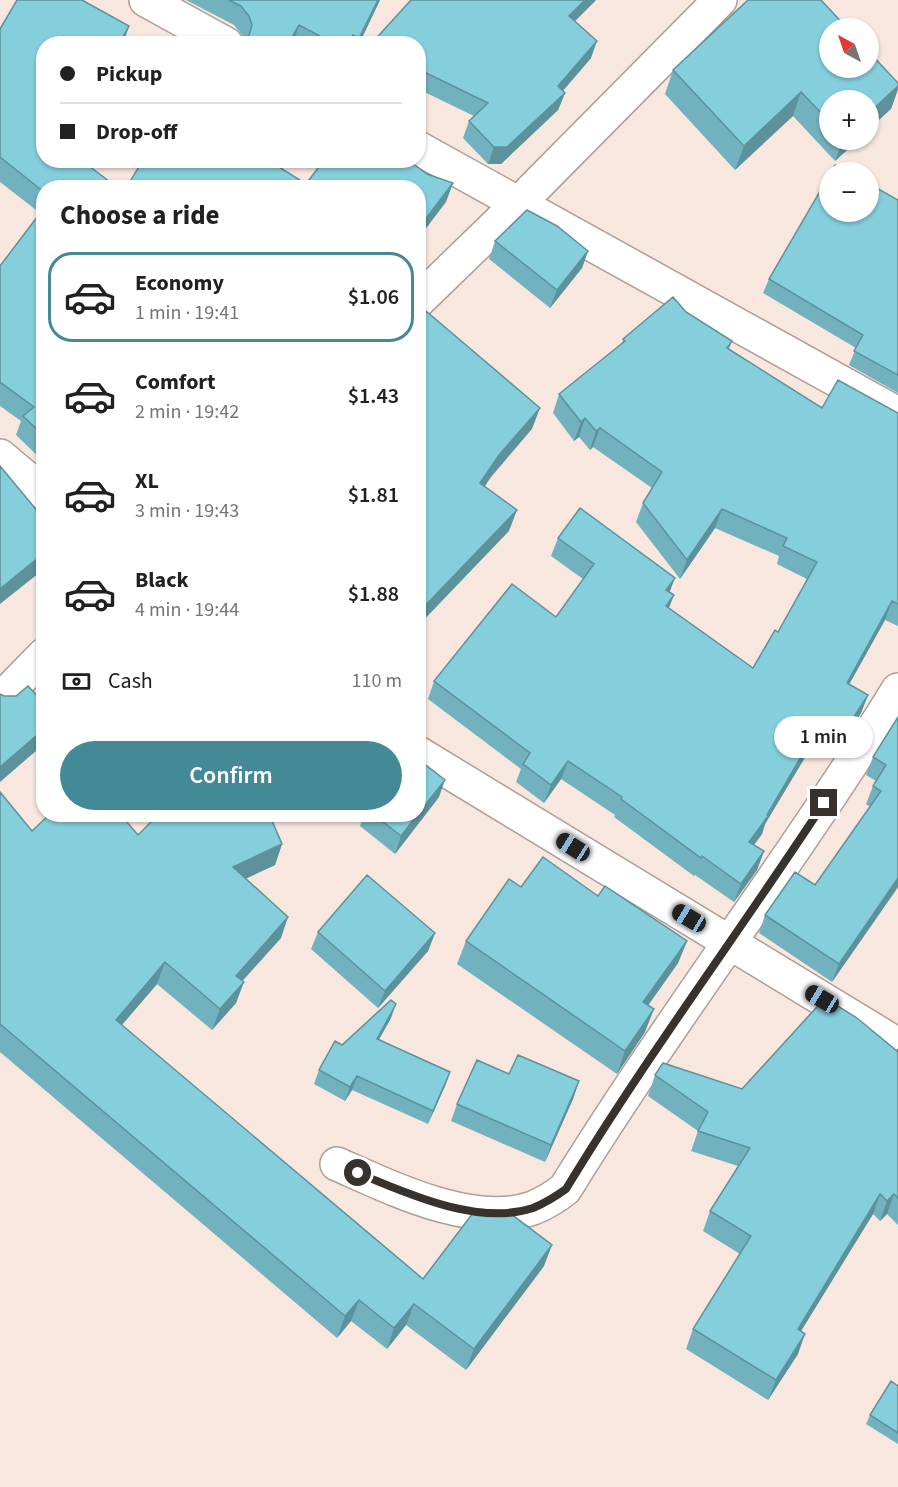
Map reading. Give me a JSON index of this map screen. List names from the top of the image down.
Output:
{
  "north": "top left",
  "page": {
    "map_buttons": ["+", "−"],
    "banner": ["Pickup", "Drop-off"],
    "heading": "Choose a ride",
    "list": [
      {
        "name": "Economy",
        "note": "1 min · 19:41",
        "value": "$1.06"
      },
      {
        "name": "Comfort",
        "note": "2 min · 19:42",
        "value": "$1.43"
      },
      {
        "name": "XL",
        "note": "3 min · 19:43",
        "value": "$1.81"
      },
      {
        "name": "Black",
        "note": "4 min · 19:44",
        "value": "$1.88"
      }
    ],
    "pay": ["Cash", "110 m"],
    "bubble": "1 min",
    "buttons": "Confirm"
  }
}
